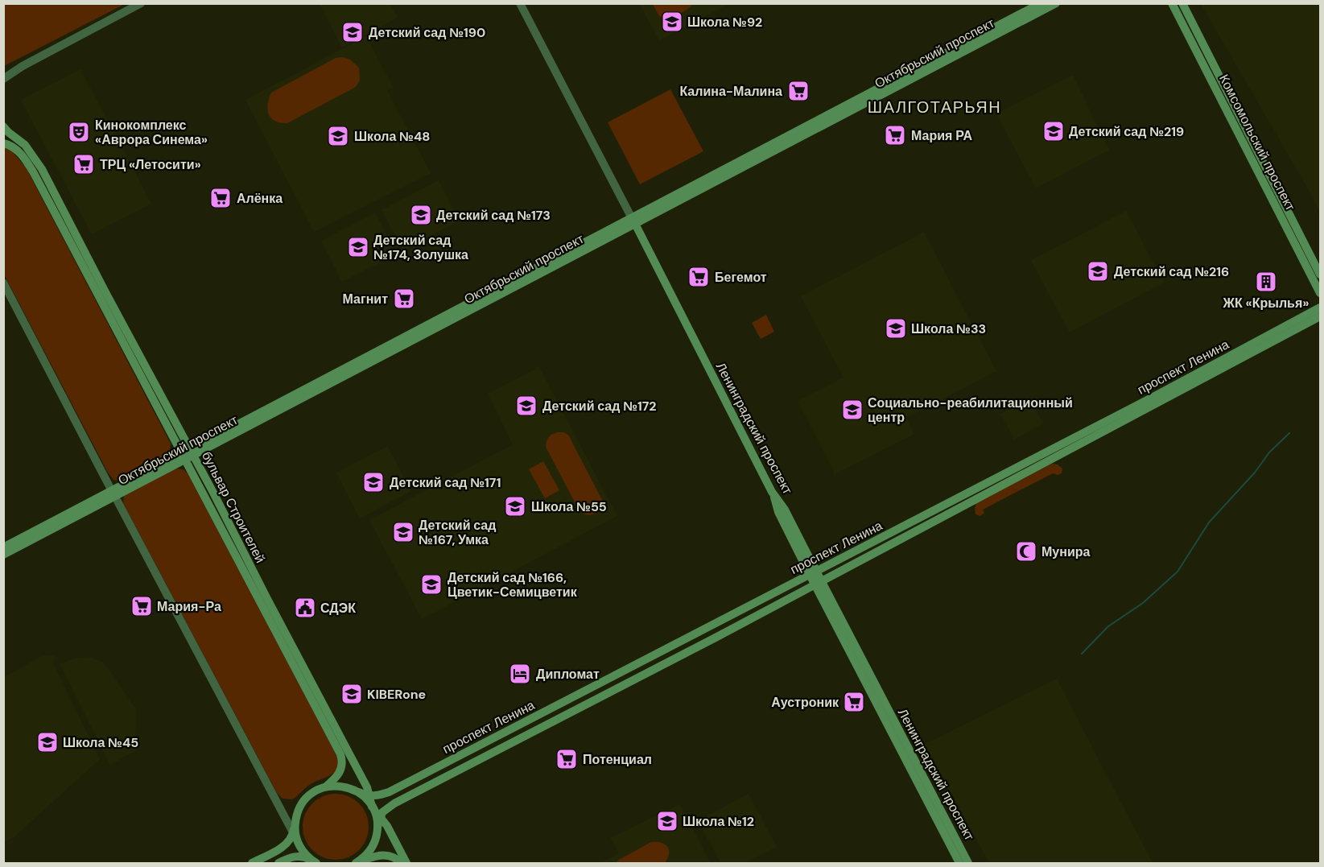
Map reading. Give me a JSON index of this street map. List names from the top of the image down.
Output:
{
  "streets": {
    "main road": [
      "Октябрьский проспект",
      "Комсомольский проспект",
      "проспект Ленина",
      "Ленинградский проспект",
      "бульвар Строителей"
    ]
  },
  "crossings": [
    ["Октябрьский проспект", "Ленинградский проспект"],
    ["Октябрьский проспект", "бульвар Строителей"],
    ["проспект Ленина", "Ленинградский проспект"],
    ["проспект Ленина", "бульвар Строителей"]
  ],
  "districts": ["ШАЛГОТАРЬЯН"],
  "places": {
    "school or university": [
      "Школа №92",
      "Детский сад №190",
      "Детский сад №219",
      "Школа №48",
      "Детский сад №173",
      "Детский сад №174, Золушка",
      "Детский сад №216",
      "Школа №33",
      "Детский сад №172",
      "Социально-реабилитационный центр",
      "Детский сад №171",
      "Школа №55",
      "Детский сад №167, Умка",
      "Детский сад №166, Цветик-Семицветик",
      "KIBERone",
      "Школа №45",
      "Школа №12"
    ],
    "supermarket": [
      "Калина-Малина",
      "Мария РА",
      "ТРЦ «Летосити»",
      "Алёнка",
      "Бегемот",
      "Магнит",
      "Мария-Ра",
      "Аустроник",
      "Потенциал"
    ],
    "theatre": ["Кинокомплекс «Аврора Синема»"],
    "building": ["ЖК «Крылья»"],
    "mosque": ["Мунира"],
    "public building": ["СДЭК"],
    "hotel": ["Дипломат"]
  }
}
